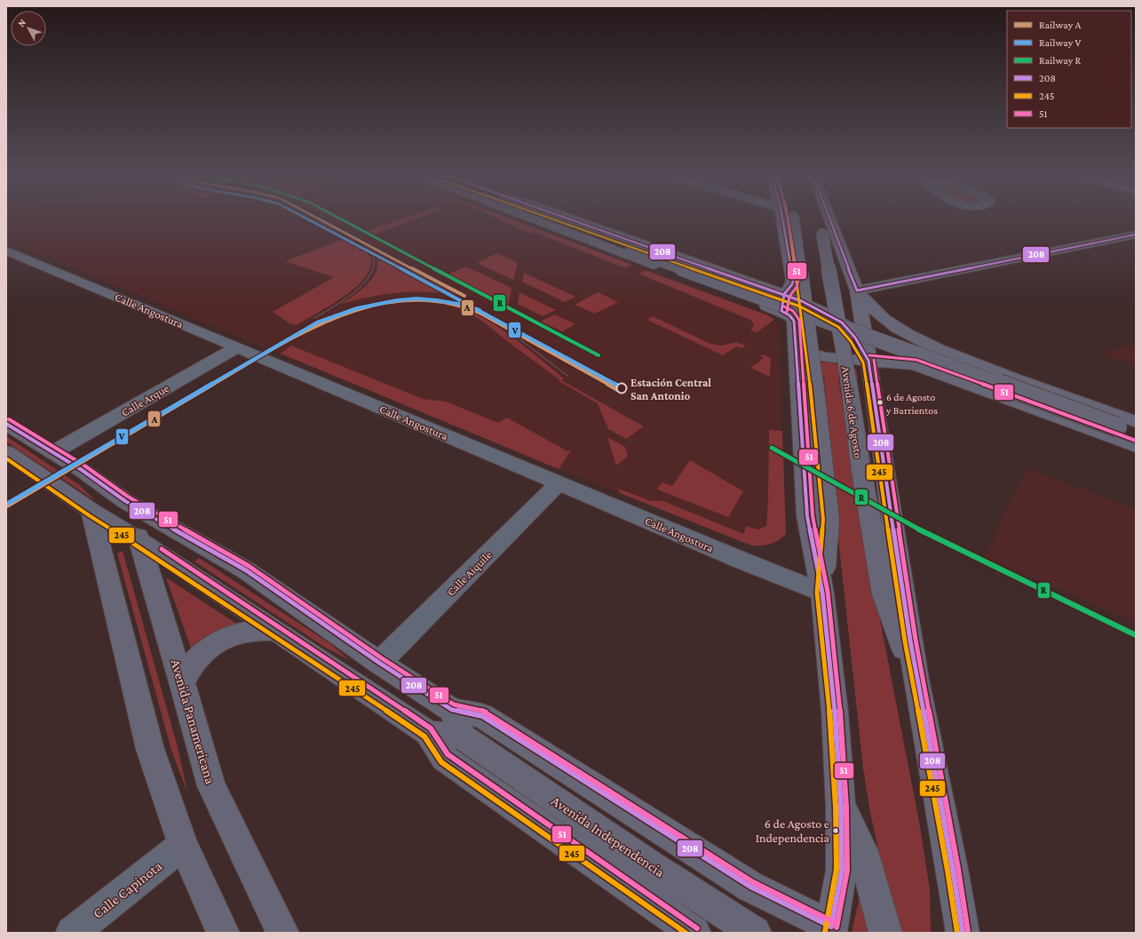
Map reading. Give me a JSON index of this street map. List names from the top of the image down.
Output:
{
  "streets": {
    "main road": ["Avenida 6 de Agosto", "Avenida Panamericana", "Avenida Independencia"],
    "street": [
      "Calle Angostura",
      "Calle Arque",
      "Calle Aiquile",
      "Calle Capinota"
    ]
  },
  "crossings": [
    ["Calle Angostura", "Calle Arque"],
    ["Calle Angostura", "Calle Aiquile"],
    ["Avenida Panamericana", "Avenida Independencia"]
  ],
  "places": ["Estación Central San Antonio", "6 de Agosto y Barrientos", "6 de Agosto e Independencia"],
  "lines": [
    "rail line A",
    "rail line V",
    "rail line R",
    "transit line 208",
    "transit line 245",
    "transit line 51"
  ],
  "legend": [
    "Railway A",
    "Railway V",
    "Railway R",
    "208",
    "245",
    "51"
  ],
  "north": "top left"
}
